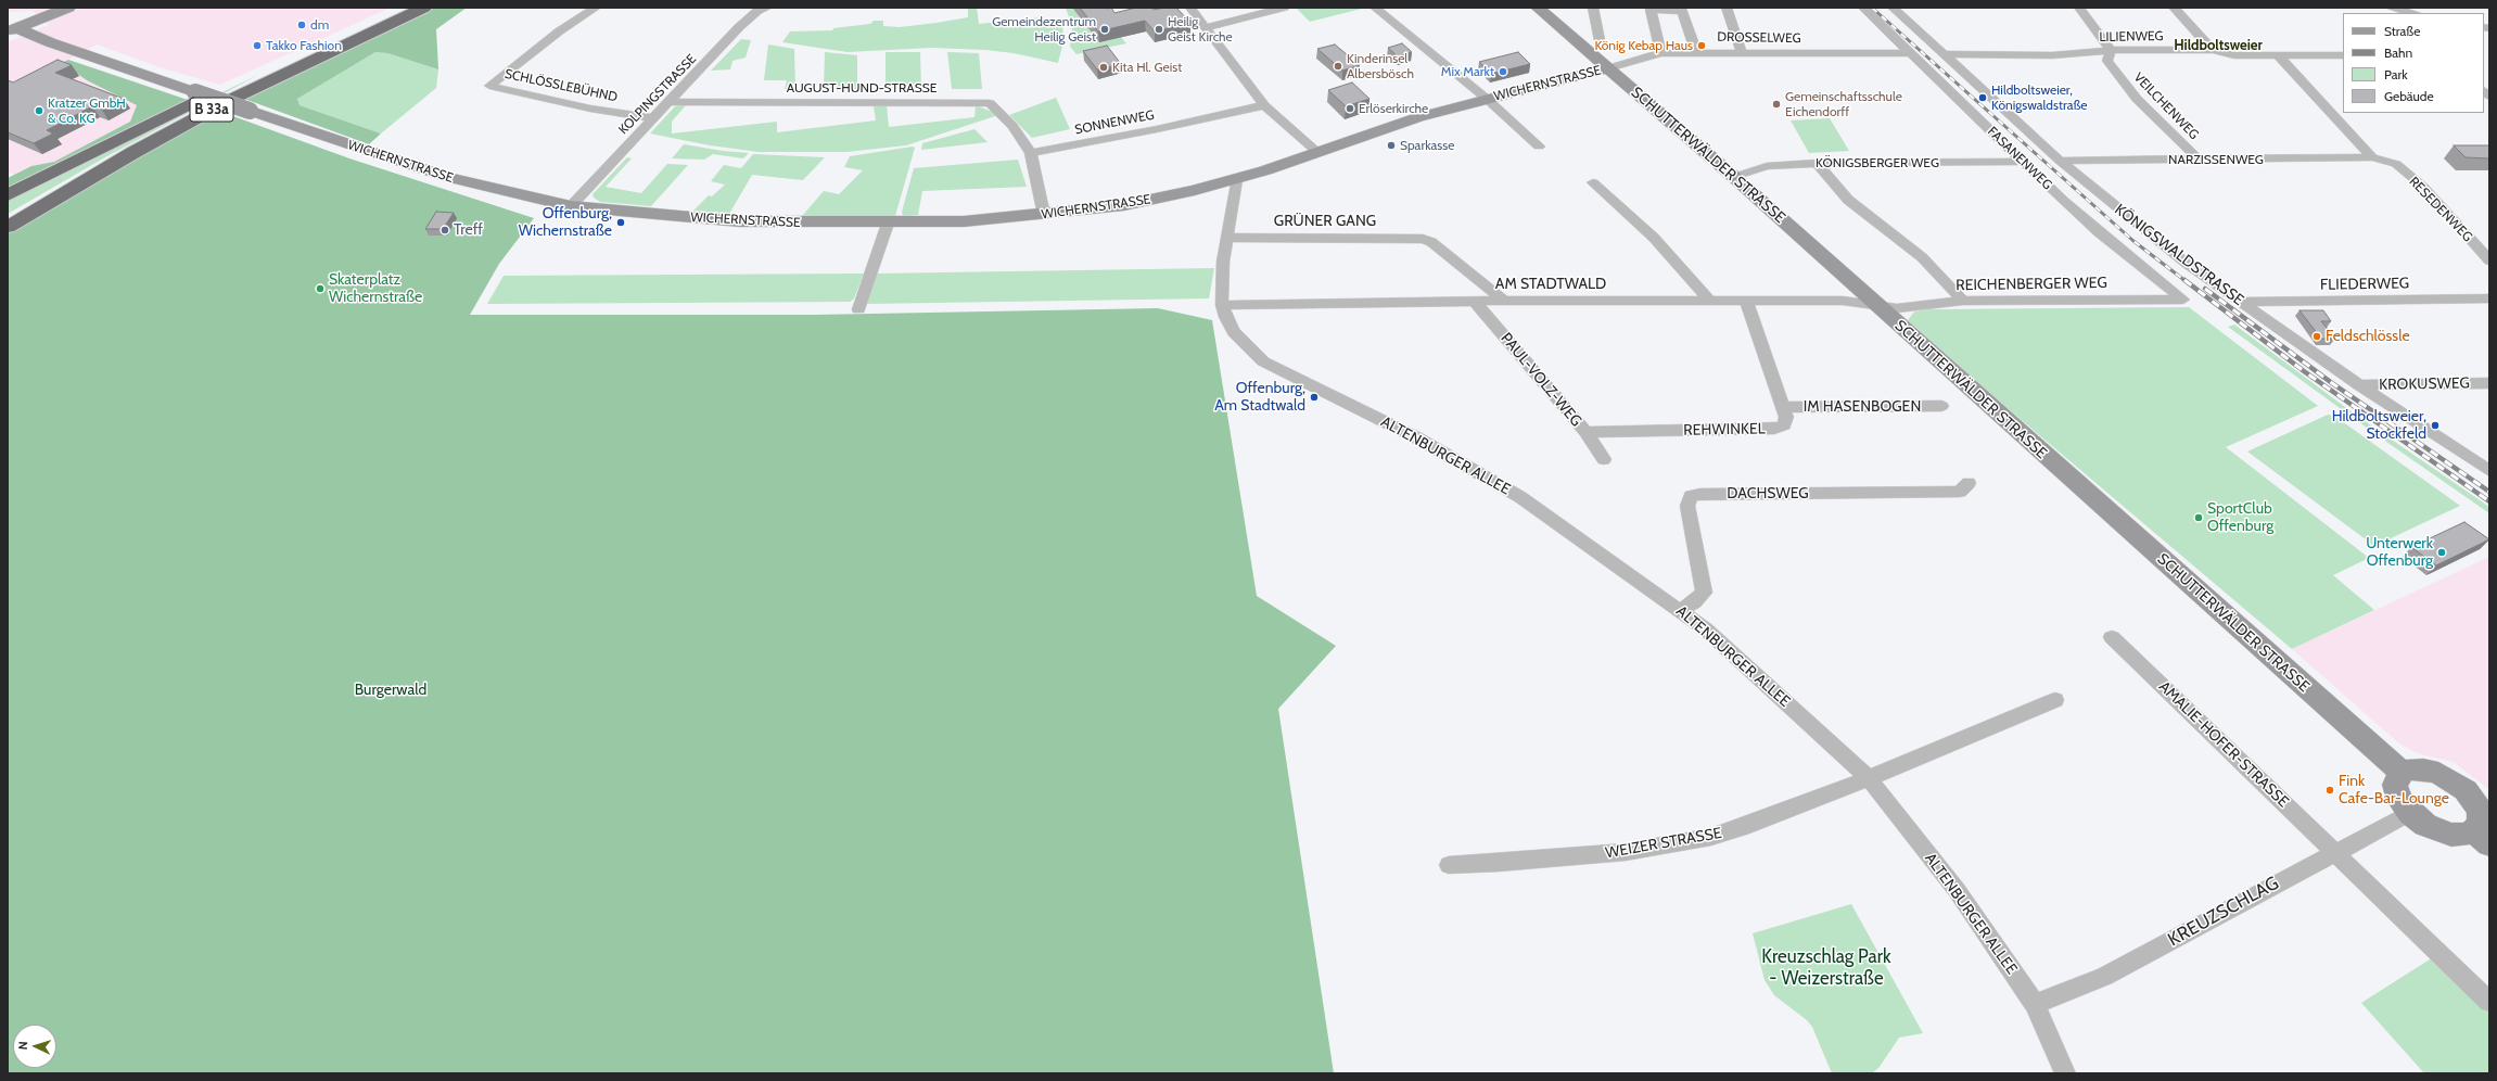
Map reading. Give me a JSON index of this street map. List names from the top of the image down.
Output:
{
  "streets": {
    "highway": ["B 33a"],
    "street": [
      "LILIENWEG",
      "DROSSELWEG",
      "WICHERNSTRASSE",
      "SCHLÖSSLEBÜHND",
      "AUGUST-HUND-STRASSE",
      "KOLPINGSTRASSE",
      "VEILCHENWEG",
      "SONNENWEG",
      "SCHUTTERWÄLDER STRASSE",
      "FASANENWEG",
      "NARZISSENWEG",
      "KÖNIGSBERGER WEG",
      "RESEDENWEG",
      "GRÜNER GANG",
      "KÖNIGSWALDSTRASSE",
      "AM STADTWALD",
      "REICHENBERGER WEG",
      "FLIEDERWEG",
      "PAUL-VOLZ-WEG",
      "KROKUSWEG",
      "IM HASENBOGEN",
      "REHWINKEL",
      "ALTENBURGER ALLEE",
      "DACHSWEG",
      "AMALIE-HOFER-STRASSE",
      "WEIZER STRASSE",
      "KREUZSCHLAG"
    ]
  },
  "crossings": [
    ["LILIENWEG", "VEILCHENWEG"],
    ["LILIENWEG", "RESEDENWEG"],
    ["LILIENWEG", "KÖNIGSWALDSTRASSE"],
    ["DROSSELWEG", "WICHERNSTRASSE"],
    ["DROSSELWEG", "SCHUTTERWÄLDER STRASSE"],
    ["DROSSELWEG", "FASANENWEG"],
    ["WICHERNSTRASSE", "KOLPINGSTRASSE"],
    ["WICHERNSTRASSE", "SCHUTTERWÄLDER STRASSE"],
    ["SCHLÖSSLEBÜHND", "KOLPINGSTRASSE"],
    ["AUGUST-HUND-STRASSE", "KOLPINGSTRASSE"],
    ["AUGUST-HUND-STRASSE", "SONNENWEG"],
    ["VEILCHENWEG", "NARZISSENWEG"],
    ["SCHUTTERWÄLDER STRASSE", "KÖNIGSBERGER WEG"],
    ["SCHUTTERWÄLDER STRASSE", "AM STADTWALD"],
    ["SCHUTTERWÄLDER STRASSE", "REICHENBERGER WEG"],
    ["FASANENWEG", "KÖNIGSBERGER WEG"],
    ["FASANENWEG", "REICHENBERGER WEG"],
    ["NARZISSENWEG", "RESEDENWEG"],
    ["NARZISSENWEG", "KÖNIGSWALDSTRASSE"],
    ["GRÜNER GANG", "AM STADTWALD"],
    ["KÖNIGSWALDSTRASSE", "FLIEDERWEG"],
    ["KÖNIGSWALDSTRASSE", "KROKUSWEG"],
    ["AM STADTWALD", "REICHENBERGER WEG"],
    ["AM STADTWALD", "PAUL-VOLZ-WEG"],
    ["AM STADTWALD", "REHWINKEL"],
    ["AM STADTWALD", "ALTENBURGER ALLEE"],
    ["PAUL-VOLZ-WEG", "REHWINKEL"],
    ["IM HASENBOGEN", "REHWINKEL"],
    ["ALTENBURGER ALLEE", "DACHSWEG"],
    ["ALTENBURGER ALLEE", "WEIZER STRASSE"],
    ["ALTENBURGER ALLEE", "KREUZSCHLAG"],
    ["AMALIE-HOFER-STRASSE", "KREUZSCHLAG"]
  ],
  "districts": ["Hildboltsweier"],
  "parks": ["Burgerwald", "Kreuzschlag Park - Weizerstraße"],
  "places": [
    "dm",
    "Gemeindezentrum Heilig Geist",
    "Heilig Geist Kirche",
    "Takko Fashion",
    "König Kebap Haus",
    "Kinderinsel Albersbösch",
    "Kita Hl. Geist",
    "Mix Markt",
    "Hildboltsweier, Königswaldstraße",
    "Gemeinschaftsschule Eichendorff",
    "Erlöserkirche",
    "Kratzer GmbH & Co. KG",
    "Sparkasse",
    "Offenburg, Wichernstraße",
    "Treff",
    "Skaterplatz Wichernstraße",
    "Feldschlössle",
    "Offenburg, Am Stadtwald",
    "Hildboltsweier, Stockfeld",
    "SportClub Offenburg",
    "Unterwerk Offenburg",
    "Fink Cafe-Bar-Lounge"
  ],
  "legend": [
    "Straße",
    "Bahn",
    "Park",
    "Gebäude"
  ],
  "north": "left"
}
